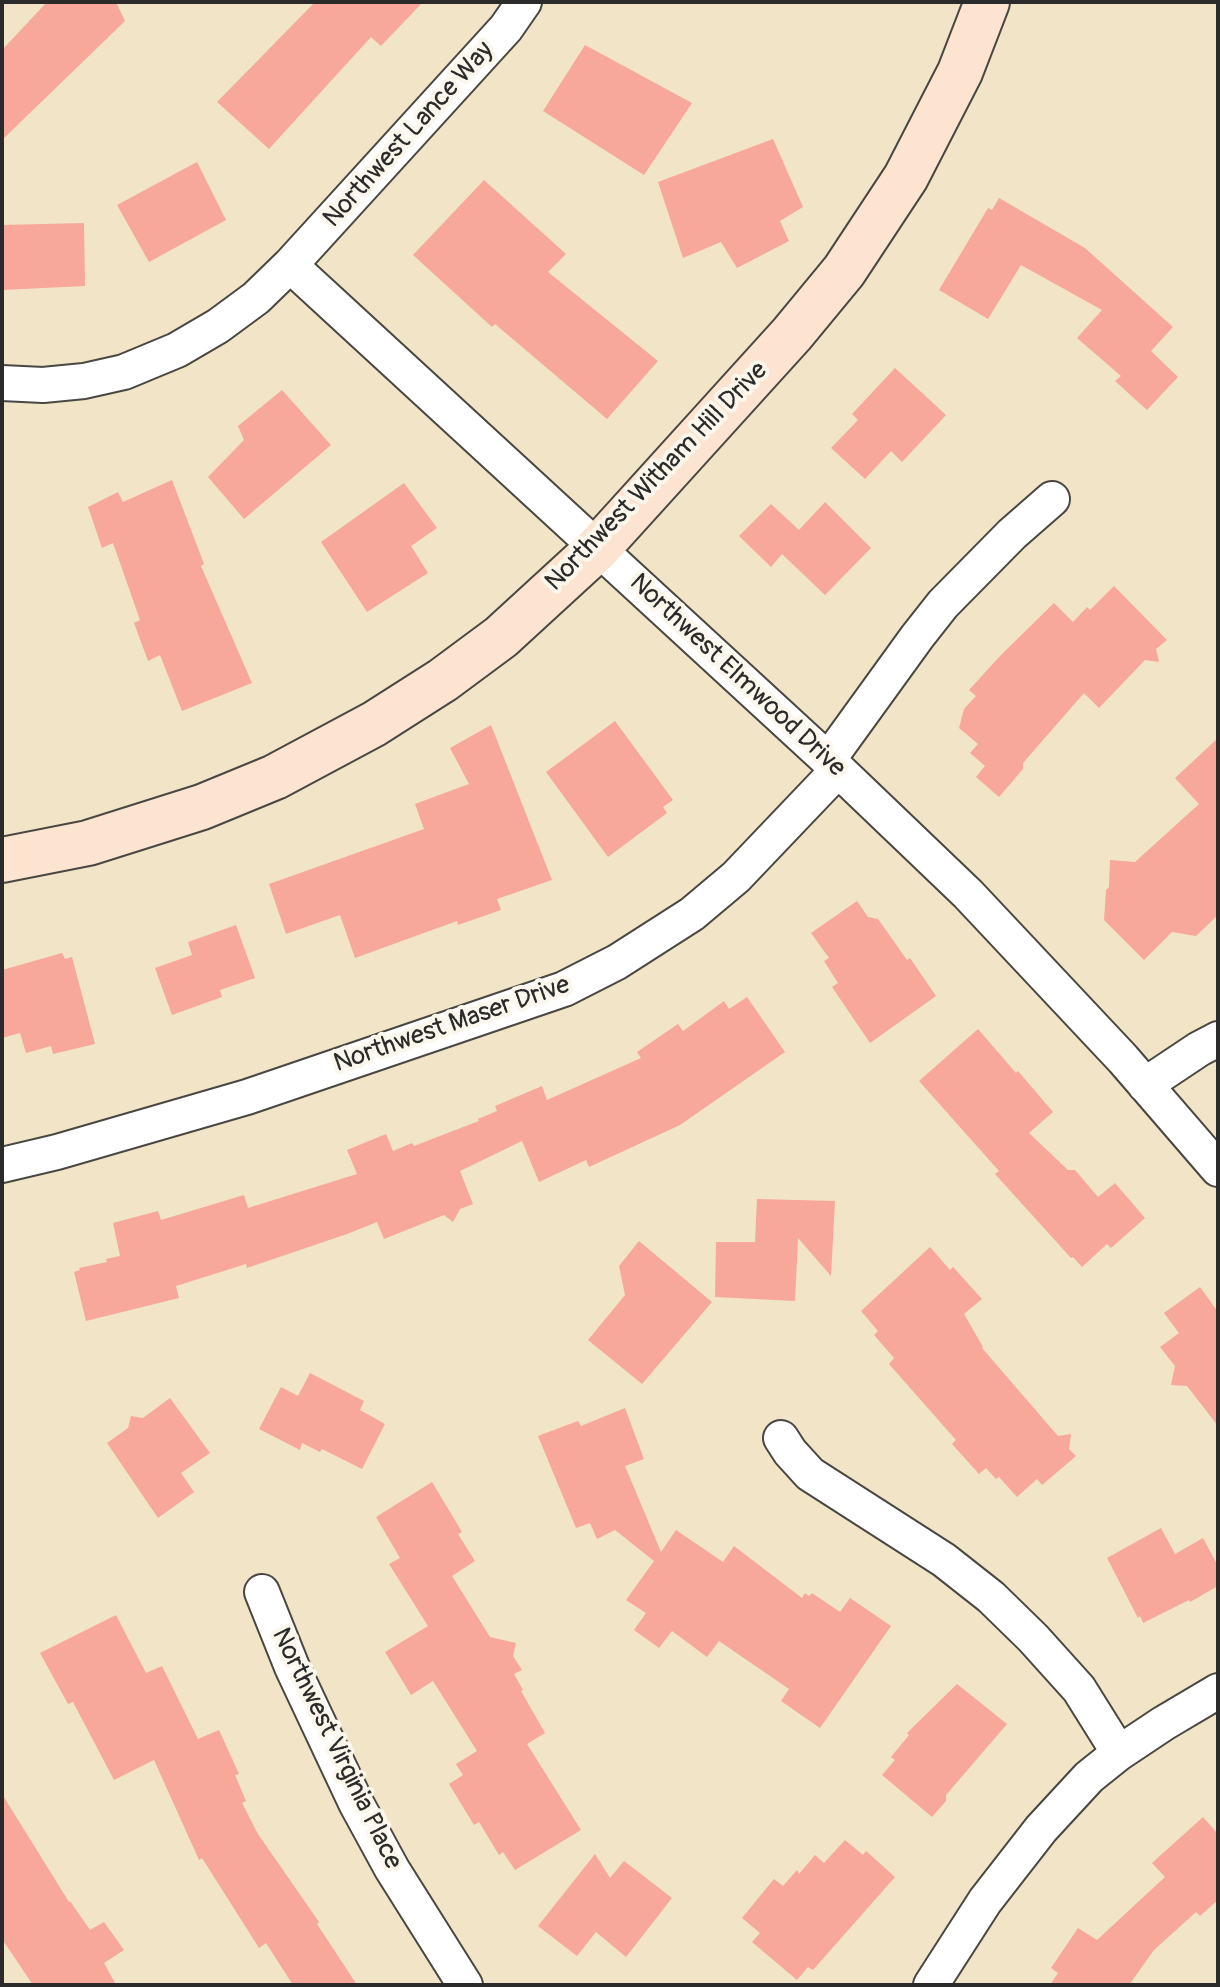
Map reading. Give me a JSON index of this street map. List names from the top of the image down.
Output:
{
  "streets": {
    "street": [
      "Northwest Lance Way",
      "Northwest Witham Hill Drive",
      "Northwest Elmwood Drive",
      "Northwest Maser Drive",
      "Northwest Virginia Place"
    ]
  },
  "crossings": [
    ["Northwest Lance Way", "Northwest Elmwood Drive"],
    ["Northwest Witham Hill Drive", "Northwest Elmwood Drive"],
    ["Northwest Elmwood Drive", "Northwest Maser Drive"]
  ]
}
